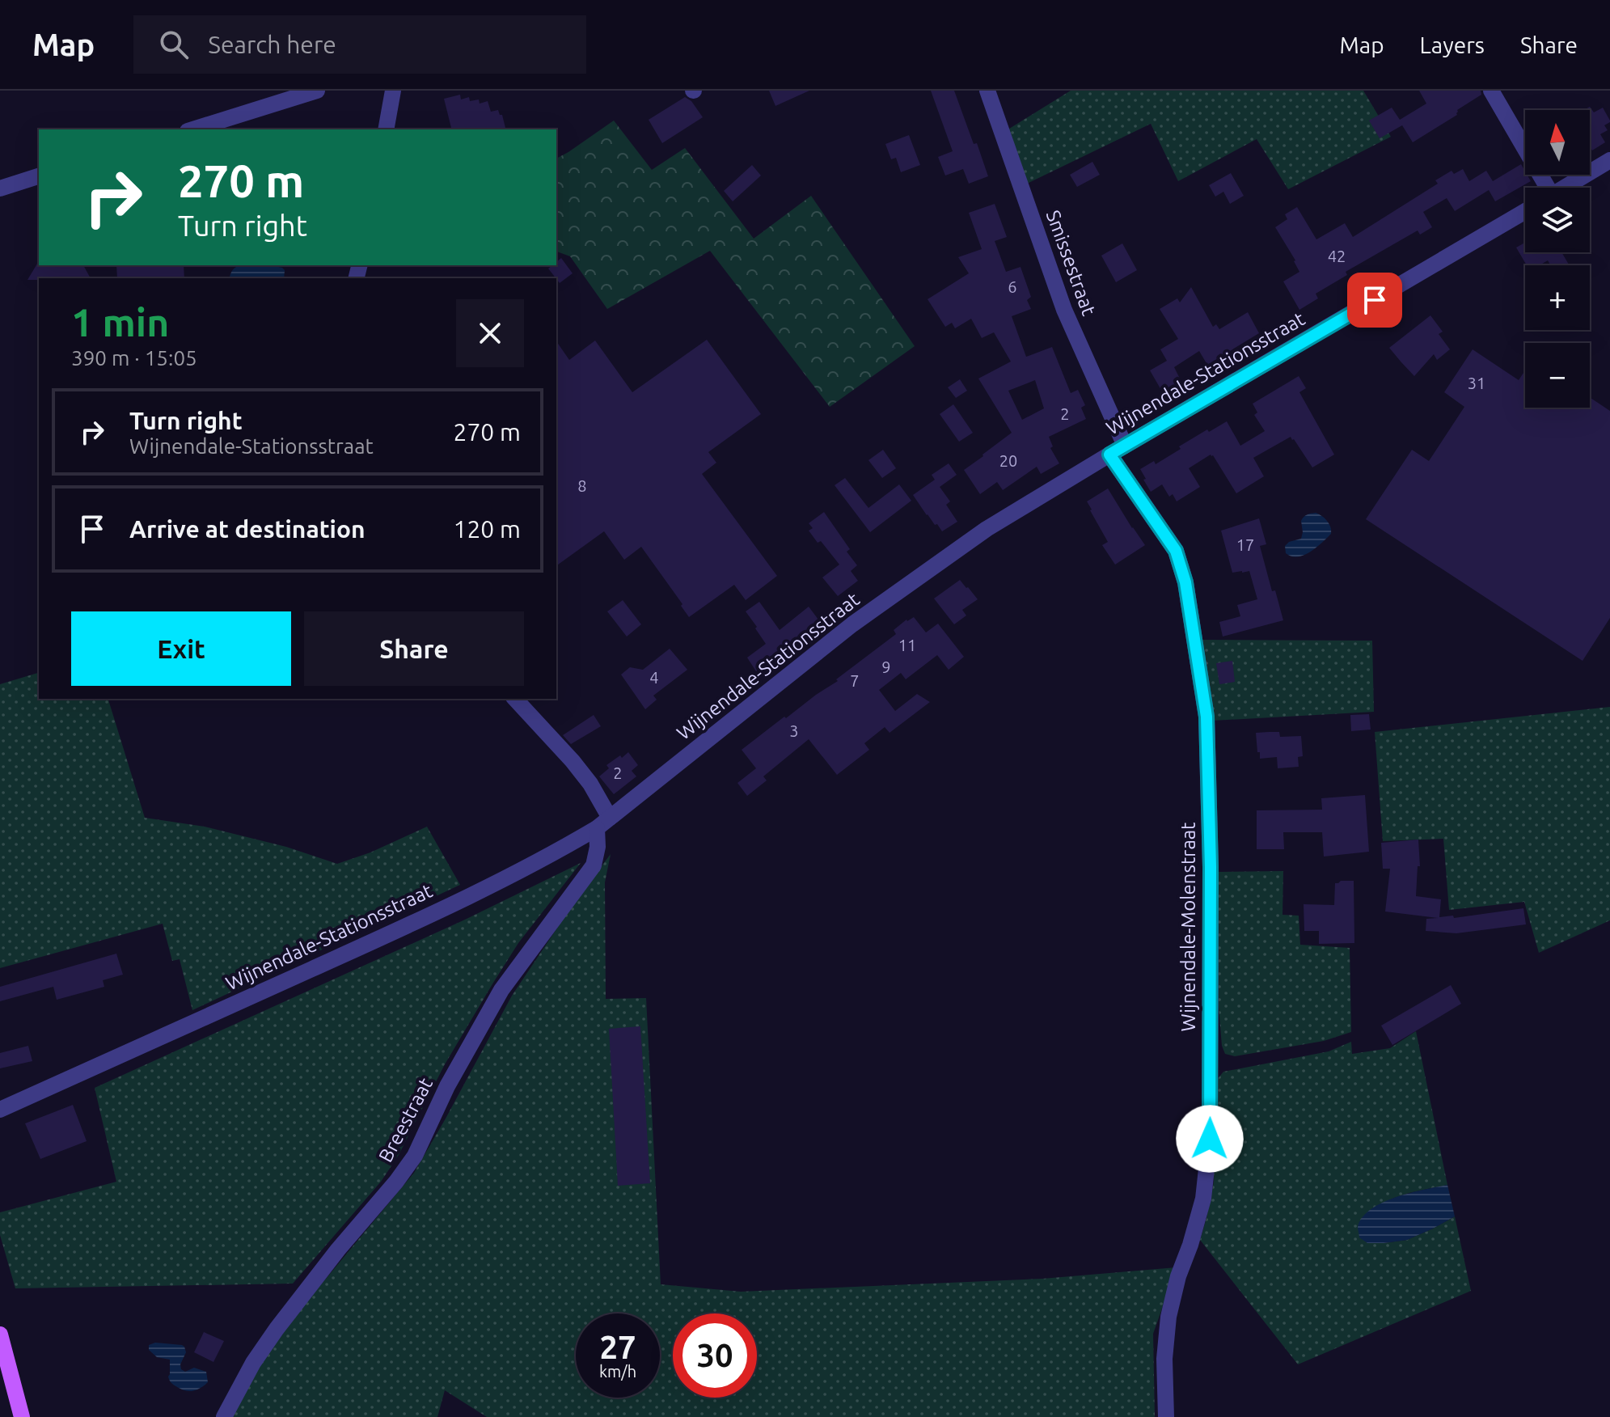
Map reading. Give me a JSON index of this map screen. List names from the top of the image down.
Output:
{
  "streets": {
    "street": [
      "Smissestraat",
      "Wijnendale-Stationsstraat",
      "Wijnendale-Molenstraat",
      "Breestraat"
    ]
  },
  "crossings": [
    ["Smissestraat", "Wijnendale-Stationsstraat"],
    ["Wijnendale-Stationsstraat", "Wijnendale-Molenstraat"],
    ["Wijnendale-Stationsstraat", "Breestraat"]
  ],
  "house_numbers": [
    "42",
    "6",
    "31",
    "2",
    "20",
    "8",
    "17",
    "11",
    "9",
    "4",
    "7",
    "3",
    "2"
  ],
  "north": "top",
  "page": {
    "header": "Map",
    "search": "Search here",
    "nav": ["Map", "Layers", "Share"],
    "map_buttons": ["+", "−"],
    "turn": ["270 m", "Turn right"],
    "heading": ["1 min", "390 m · 15:05"],
    "list": [
      {
        "name": "Turn right",
        "note": "Wijnendale-Stationsstraat",
        "value": "270 m"
      },
      {
        "name": "Arrive at destination",
        "value": "120 m"
      }
    ],
    "buttons": ["Exit", "Share"],
    "speed": "27 km/h",
    "limit": "30"
  }
}
